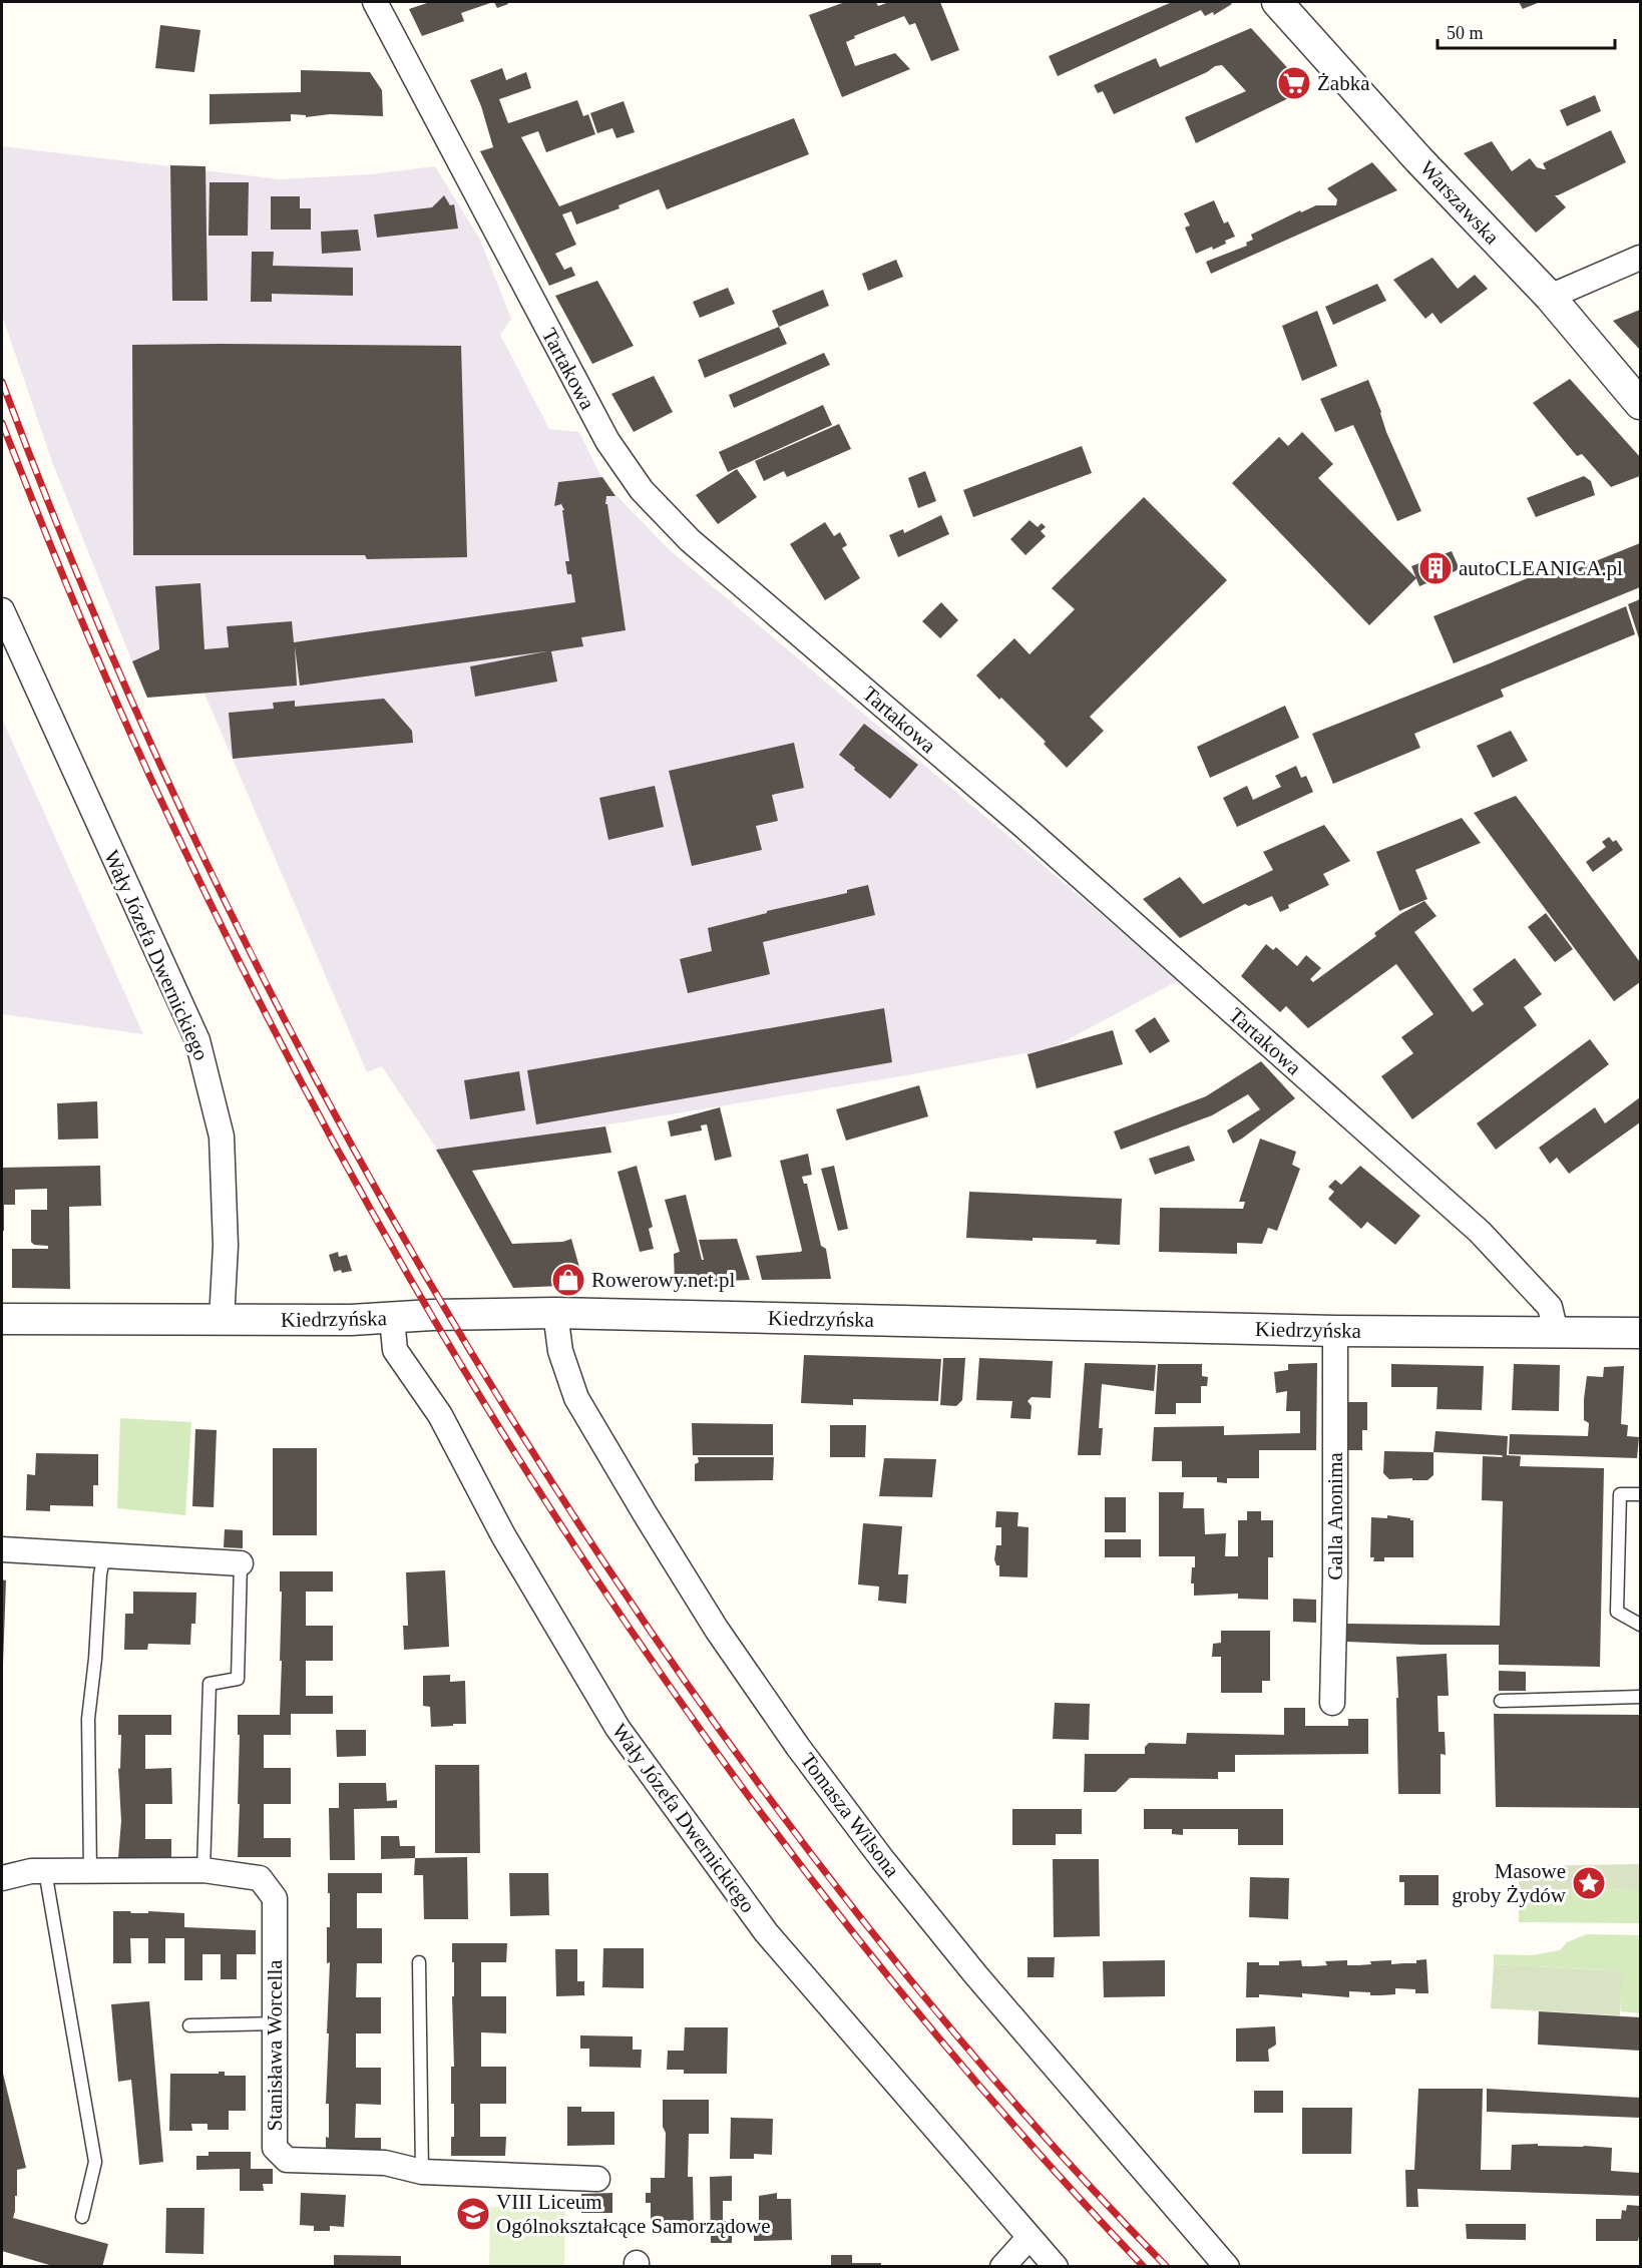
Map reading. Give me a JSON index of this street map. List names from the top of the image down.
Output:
{
  "streets": {
    "street": [
      "Warszawska",
      "Tartakowa",
      "Wały Józefa Dwernickiego",
      "Kiedrzyńska",
      "Galla Anonima",
      "Tomasza Wilsona",
      "Stanisława Worcella"
    ]
  },
  "crossings": [
    ["Tartakowa", "Kiedrzyńska"],
    ["Wały Józefa Dwernickiego", "Kiedrzyńska"],
    ["Kiedrzyńska", "Galla Anonima"],
    ["Kiedrzyńska", "Tomasza Wilsona"]
  ],
  "places": {
    "supermarket": ["Żabka"],
    "building": ["autoCLEANICA.pl"],
    "shop": ["Rowerowy.net.pl"],
    "place": ["Masowe groby Żydów"],
    "school or university": ["VIII Liceum Ogólnokształcące Samorządowe"]
  },
  "scale_bar": "50 m"
}
